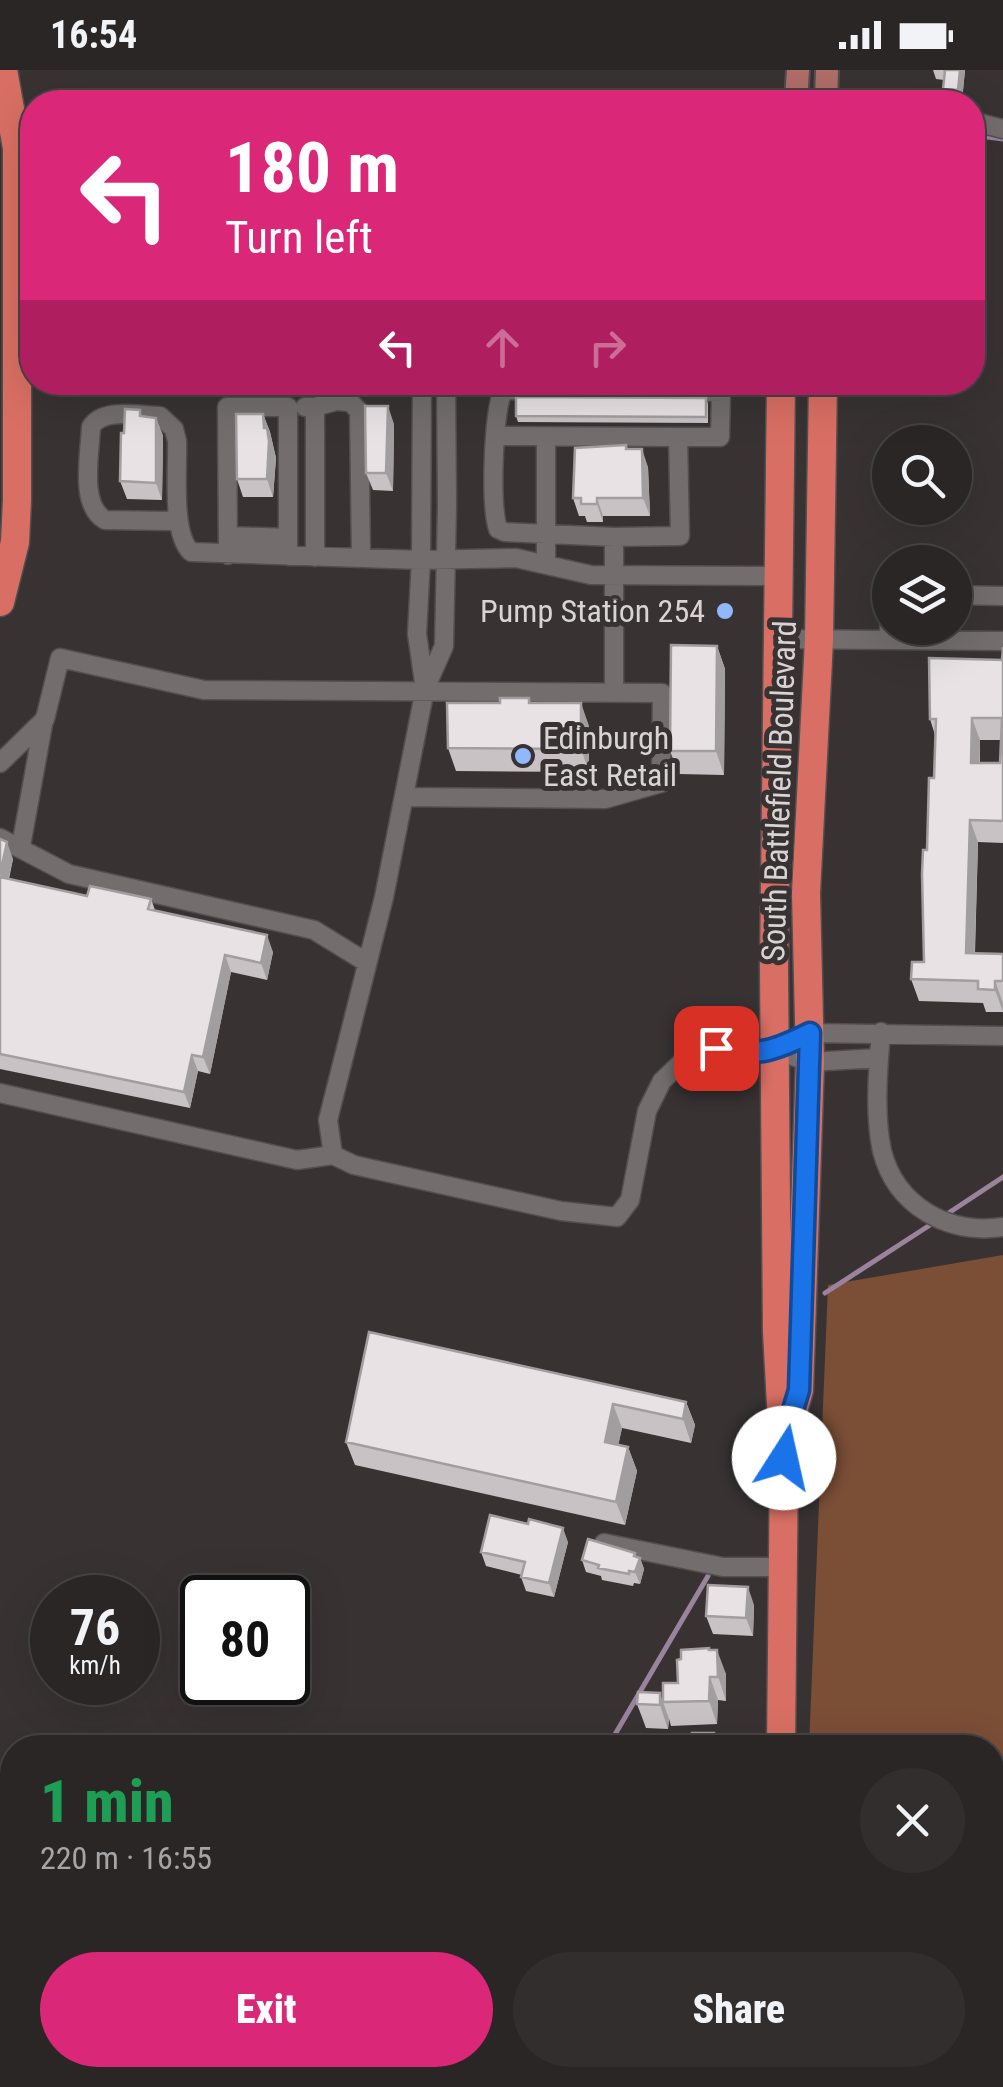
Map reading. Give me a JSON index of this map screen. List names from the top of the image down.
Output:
{
  "streets": {
    "highway": ["South Battlefield Boulevard"]
  },
  "places": ["Pump Station 254", "Edinburgh East Retail"],
  "page": {
    "status": "16:54",
    "turn": ["180 m", "Turn left"],
    "speed": "76 km/h",
    "limit": "80",
    "heading": ["1 min", "220 m · 16:55"],
    "buttons": ["Exit", "Share"]
  }
}
